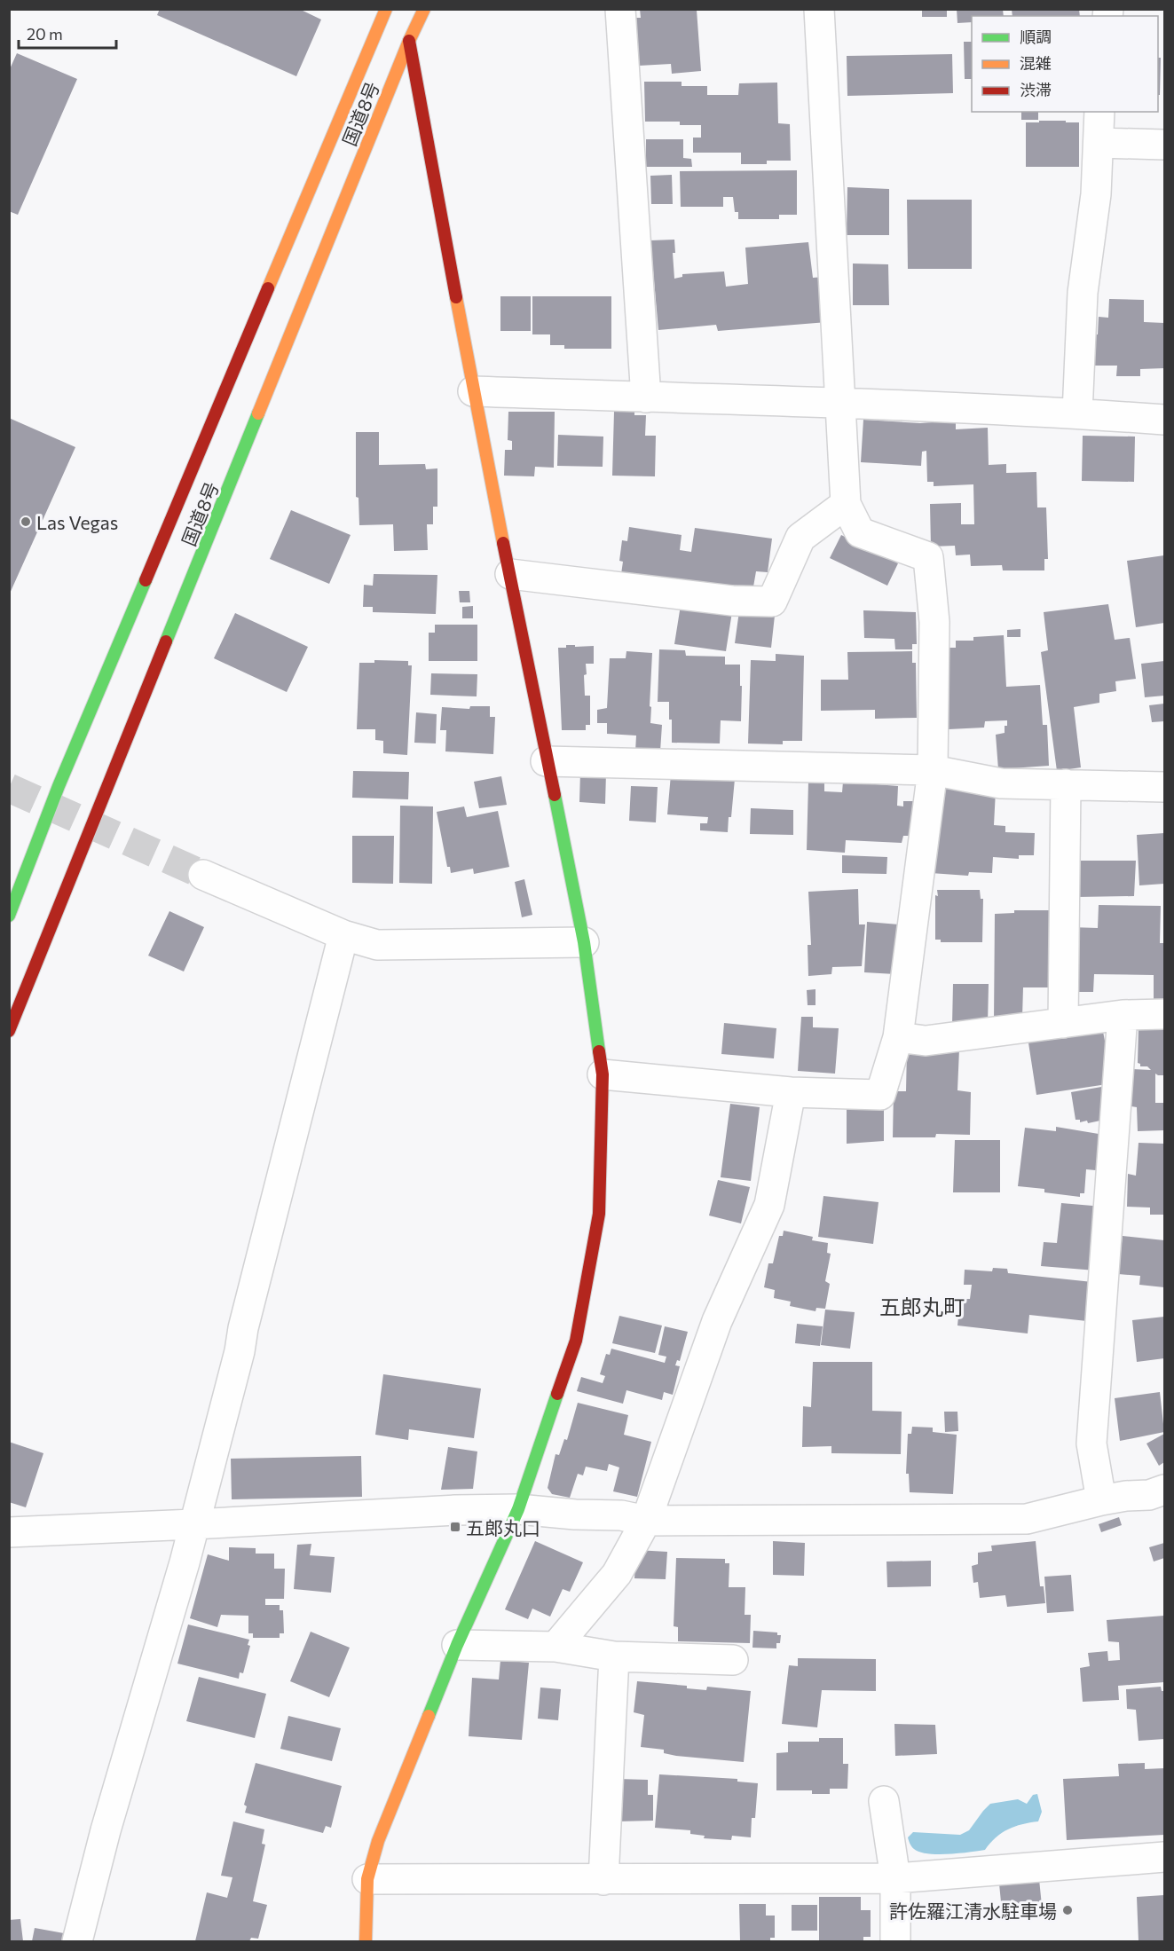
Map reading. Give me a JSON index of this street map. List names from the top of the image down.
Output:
{
  "streets": {
    "main road": ["国道8号"]
  },
  "districts": ["五郎丸町"],
  "places": {
    "other": ["Las Vegas", "許佐羅江清水駐車場"],
    "transit": ["五郎丸口"]
  },
  "legend": ["順調", "混雑", "渋滞"],
  "scale_bar": "20 m"
}
